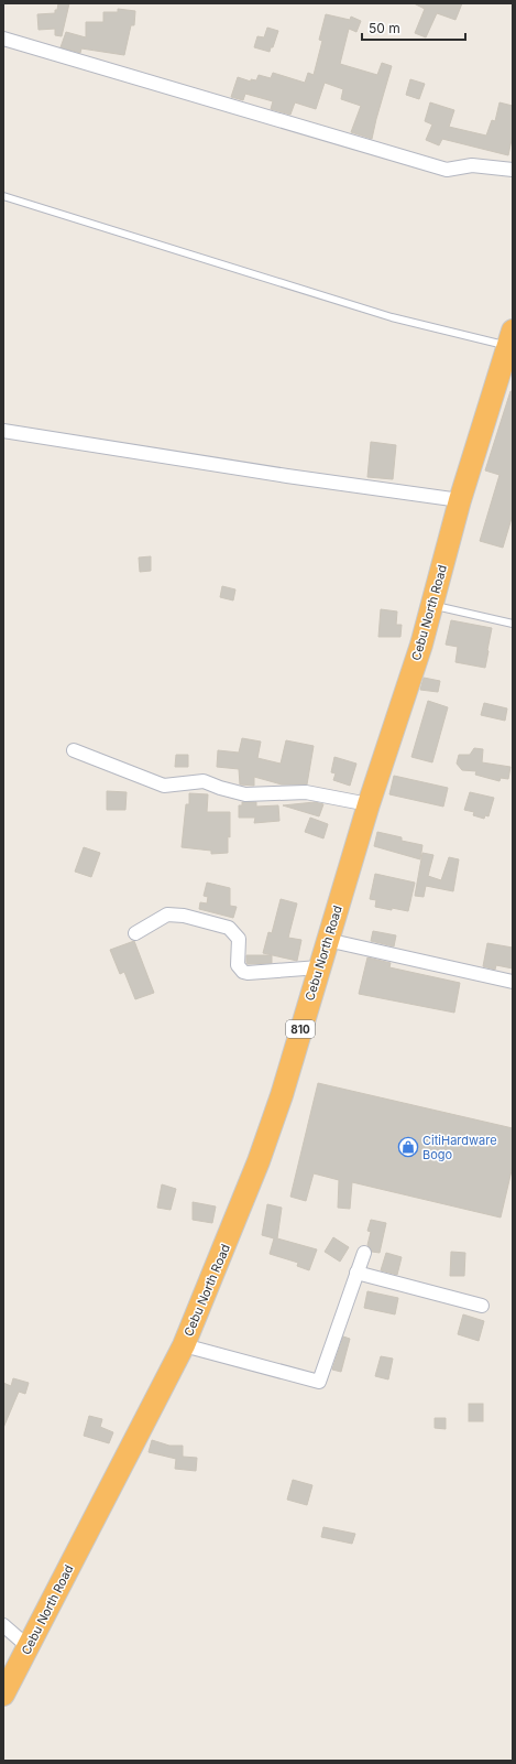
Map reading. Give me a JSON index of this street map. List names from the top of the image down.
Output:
{
  "streets": {
    "highway": ["Cebu North Road", "810"]
  },
  "places": {
    "shop": ["CitiHardware Bogo"]
  },
  "scale_bar": "50 m"
}
